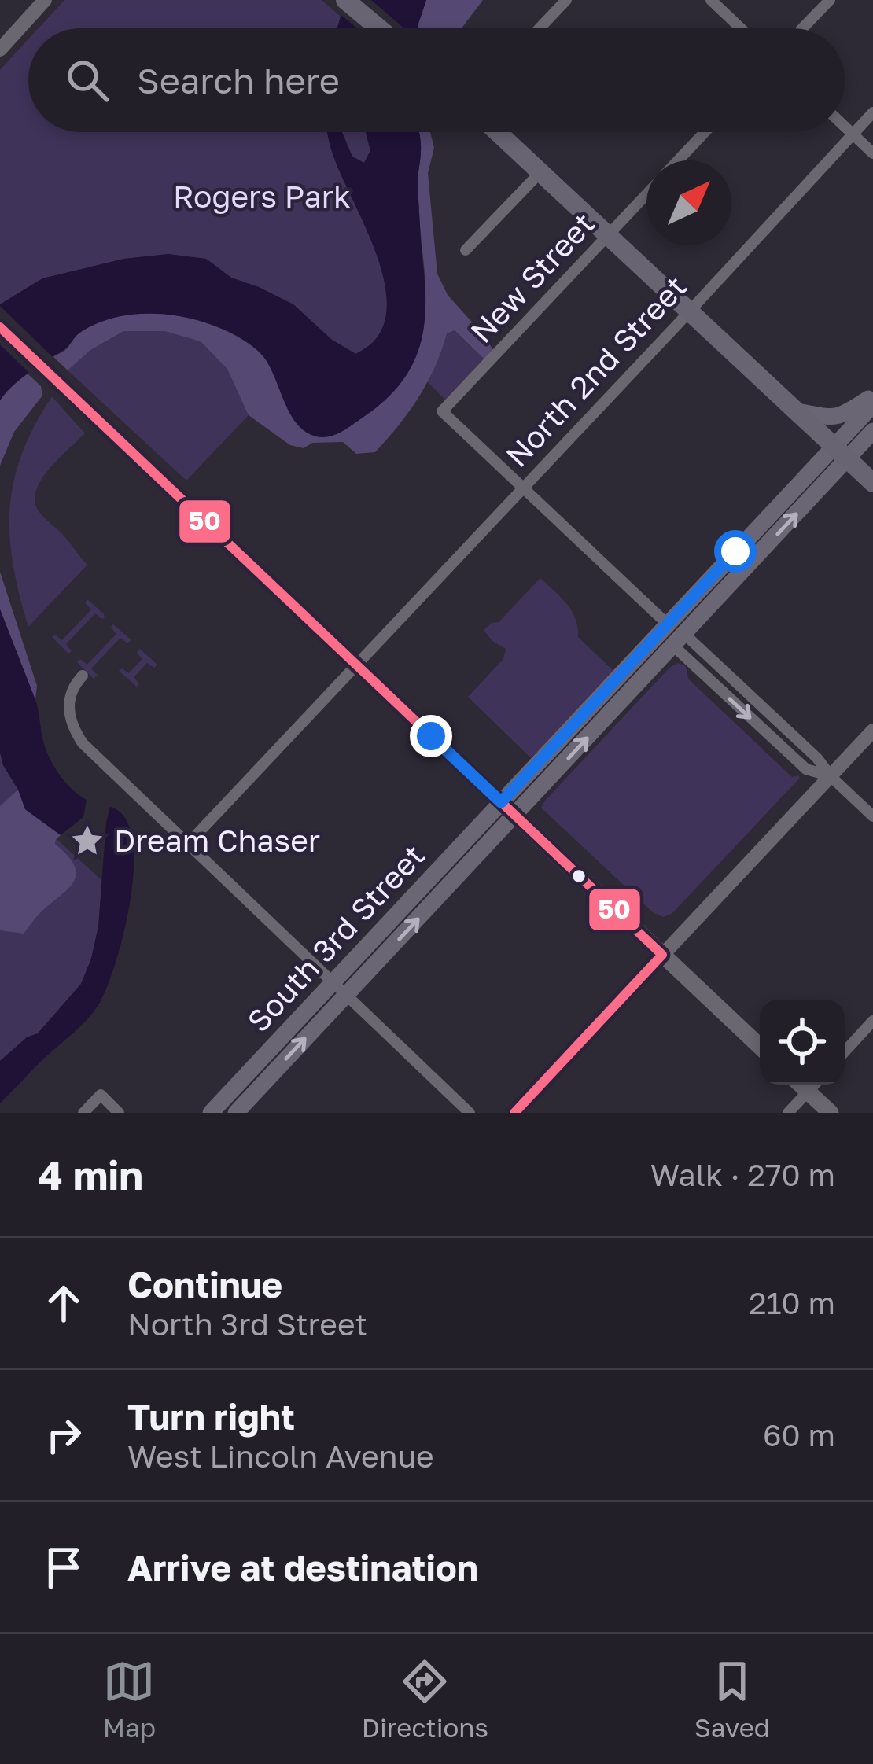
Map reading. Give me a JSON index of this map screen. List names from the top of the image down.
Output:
{
  "streets": {
    "main road": ["South 3rd Street"],
    "street": ["New Street", "North 2nd Street"]
  },
  "crossings": [
    ["New Street", "North 2nd Street"]
  ],
  "parks": ["Rogers Park"],
  "places": {
    "place": ["Dream Chaser"]
  },
  "lines": ["transit line 50"],
  "north": "top right",
  "page": {
    "search": "Search here",
    "heading": ["4 min", "Walk · 270 m"],
    "list": [
      ["Continue", "North 3rd Street", "210 m"],
      ["Turn right", "West Lincoln Avenue", "60 m"],
      "Arrive at destination"
    ],
    "nav": ["Map", "Directions", "Saved"]
  }
}
